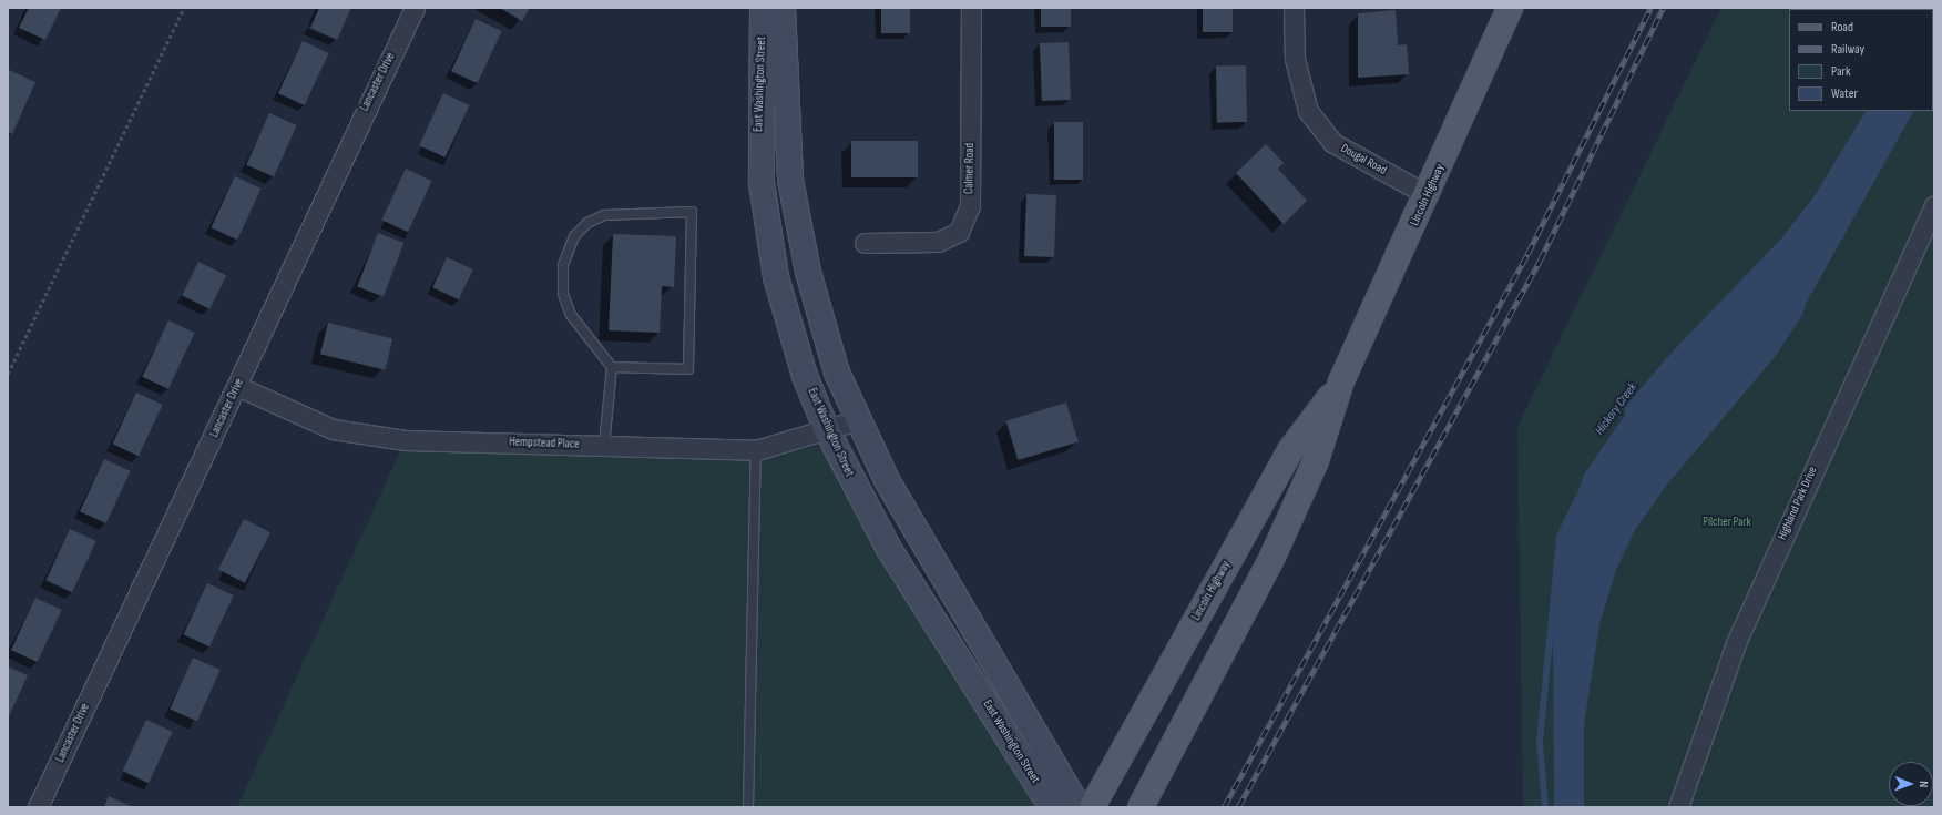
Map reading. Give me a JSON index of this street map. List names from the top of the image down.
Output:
{
  "streets": {
    "main road": ["Lincoln Highway"],
    "street": [
      "Lancaster Drive",
      "East Washington Street",
      "Dougal Road",
      "Calmer Road",
      "Hempstead Place",
      "Highland Park Drive"
    ]
  },
  "crossings": [
    ["Lancaster Drive", "Hempstead Place"],
    ["East Washington Street", "Hempstead Place"],
    ["Dougal Road", "Lincoln Highway"]
  ],
  "water": ["Hickory Creek"],
  "parks": ["Pilcher Park"],
  "legend": [
    "Road",
    "Railway",
    "Park",
    "Water"
  ],
  "north": "right"
}
